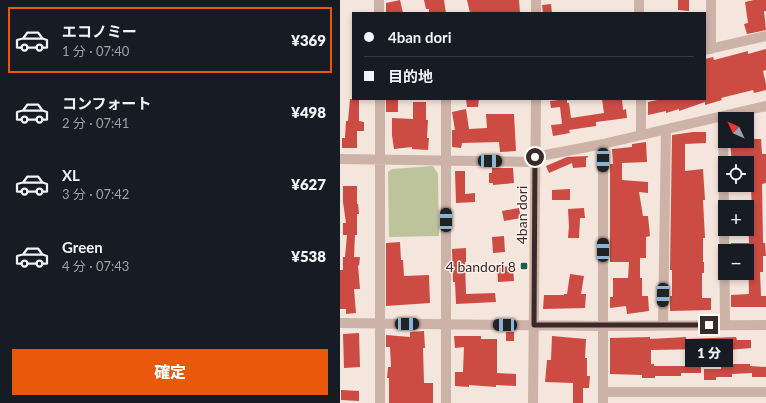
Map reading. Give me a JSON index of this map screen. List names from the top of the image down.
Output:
{
  "streets": {
    "street": ["4ban dori"]
  },
  "places": {
    "transit": ["4 bandori 8"]
  },
  "north": "top left",
  "page": {
    "list": [
      {
        "name": "エコノミー",
        "note": "1 分 · 07:40",
        "value": "¥369"
      },
      {
        "name": "コンフォート",
        "note": "2 分 · 07:41",
        "value": "¥498"
      },
      {
        "name": "XL",
        "note": "3 分 · 07:42",
        "value": "¥627"
      },
      {
        "name": "Green",
        "note": "4 分 · 07:43",
        "value": "¥538"
      }
    ],
    "banner": ["4ban dori", "目的地"],
    "map_buttons": ["+", "−"],
    "bubble": "1 分",
    "buttons": "確定"
  }
}
